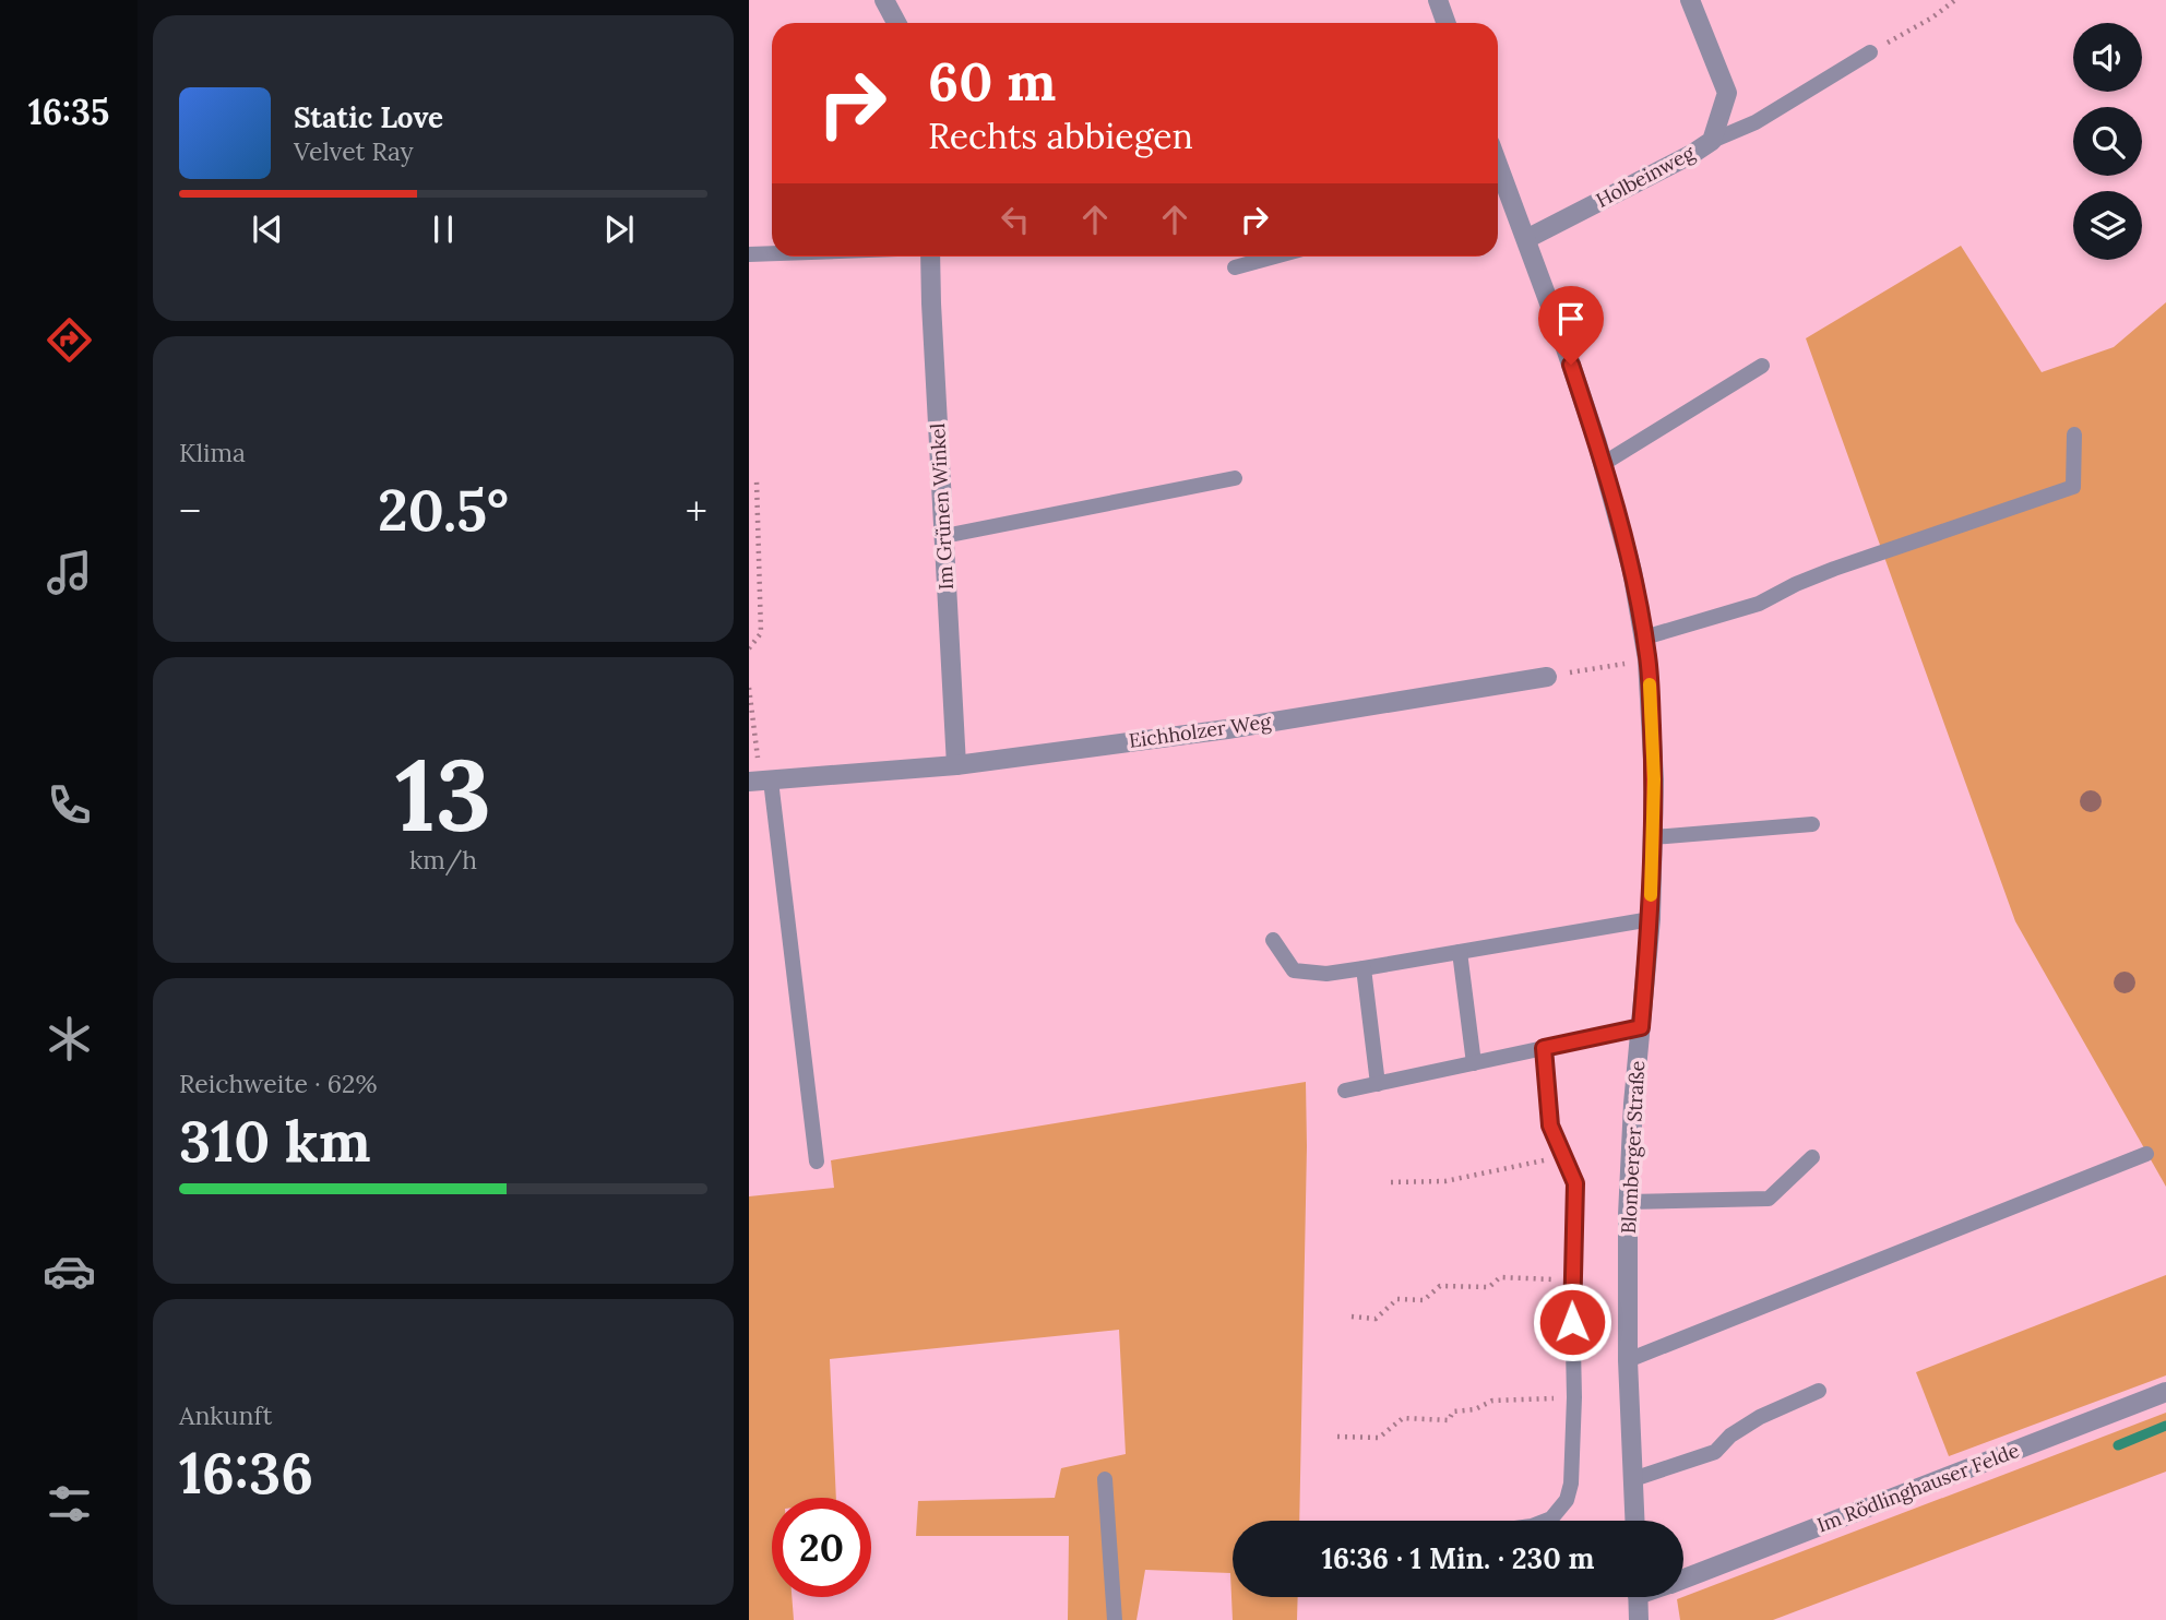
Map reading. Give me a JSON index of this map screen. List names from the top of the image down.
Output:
{
  "streets": {
    "street": [
      "Holbeinweg",
      "Im Grünen Winkel",
      "Eichholzer Weg",
      "Blomberger Straße",
      "Im Rödlinghauser Felde"
    ]
  },
  "crossings": [
    ["Holbeinweg", "Blomberger Straße"],
    ["Im Grünen Winkel", "Eichholzer Weg"]
  ],
  "page": {
    "tabs": "16:35",
    "turn": ["60 m", "Rechts abbiegen"],
    "song": ["Static Love", "Velvet Ray"],
    "tile": [
      "Klima",
      ["13", "km/h"],
      ["Reichweite · 62%", "310 km"],
      ["Ankunft", "16:36"]
    ],
    "heat": ["−", "20.5°", "+"],
    "limit": "20",
    "trip": "16:36 · 1 Min. · 230 m"
  }
}
